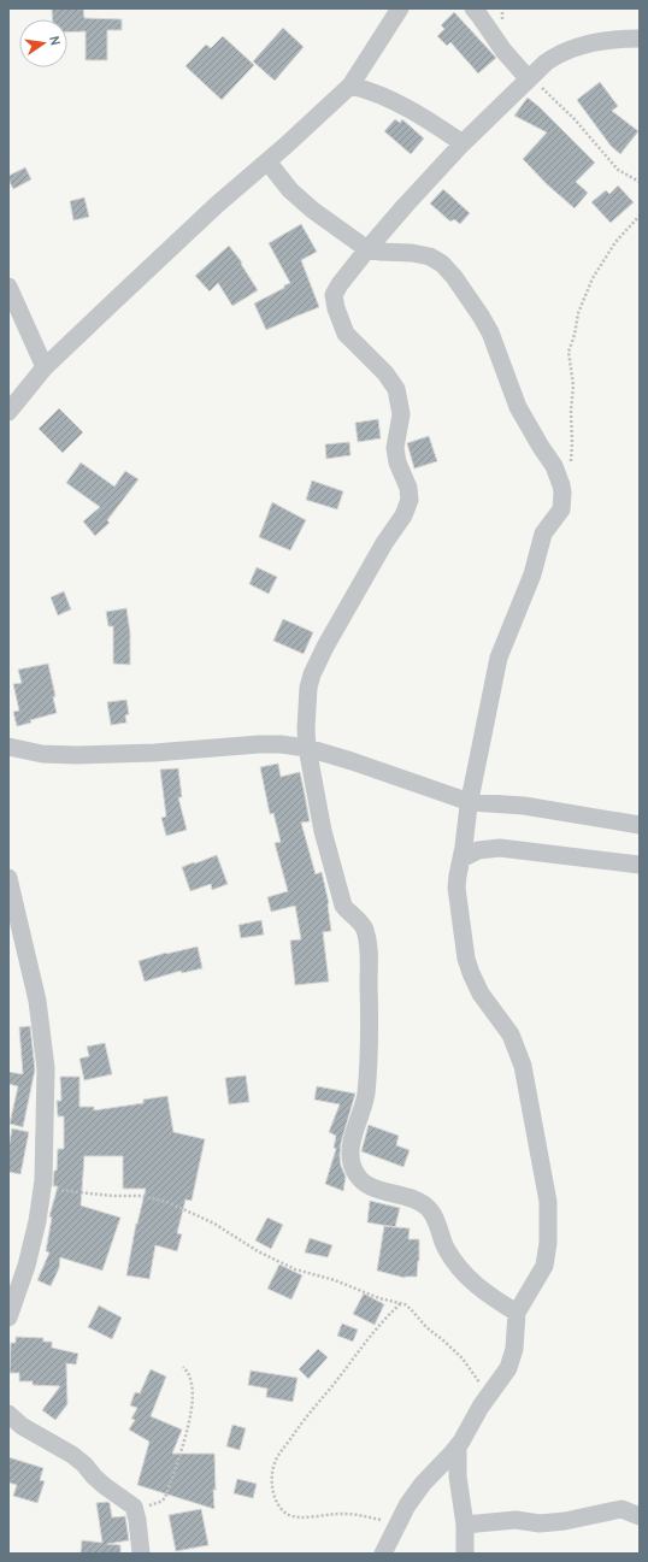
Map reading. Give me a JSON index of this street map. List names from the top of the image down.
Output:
{
  "north": "right"
}
